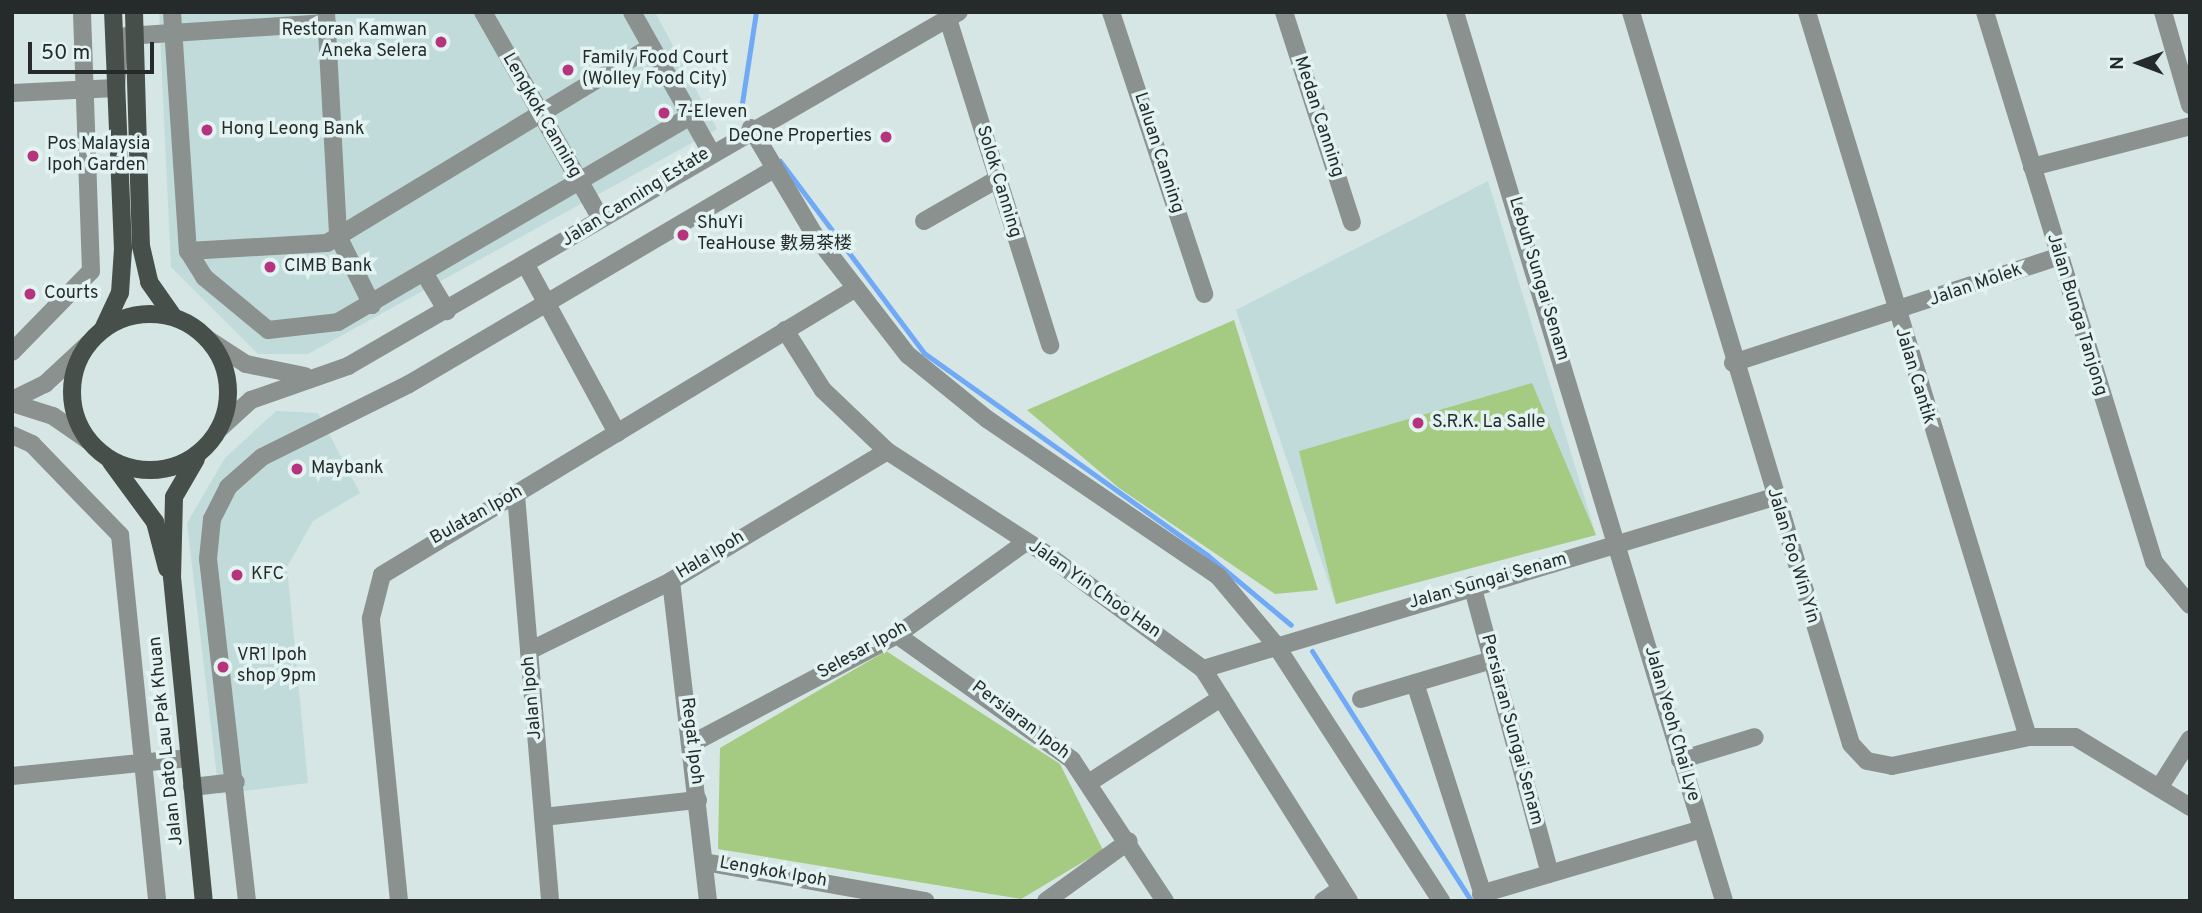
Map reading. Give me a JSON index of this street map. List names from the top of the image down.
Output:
{
  "streets": {
    "main road": ["Jalan Dato Lau Pak Khuan"],
    "street": [
      "Lengkok Canning",
      "Medan Canning",
      "Laluan Canning",
      "Solok Canning",
      "Jalan Canning Estate",
      "Lebuh Sungai Senam",
      "Jalan Molek",
      "Jalan Bunga Tanjong",
      "Jalan Cantik",
      "Bulatan Ipoh",
      "Hala Ipoh",
      "Jalan Foo Win Yin",
      "Jalan Sungai Senam",
      "Jalan Yin Choo Han",
      "Selesar Ipoh",
      "Jalan Ipoh",
      "Persiaran Ipoh",
      "Jalan Yeoh Chai Lye",
      "Persiaran Sungai Senam",
      "Regat Ipoh",
      "Lengkok Ipoh"
    ]
  },
  "crossings": [
    ["Lengkok Canning", "Jalan Canning Estate"],
    ["Solok Canning", "Jalan Canning Estate"],
    ["Jalan Canning Estate", "Jalan Dato Lau Pak Khuan"],
    ["Lebuh Sungai Senam", "Jalan Sungai Senam"],
    ["Lebuh Sungai Senam", "Jalan Yeoh Chai Lye"],
    ["Jalan Molek", "Jalan Bunga Tanjong"],
    ["Jalan Molek", "Jalan Cantik"],
    ["Jalan Molek", "Jalan Foo Win Yin"],
    ["Jalan Cantik", "Jalan Foo Win Yin"],
    ["Bulatan Ipoh", "Jalan Yin Choo Han"],
    ["Bulatan Ipoh", "Jalan Ipoh"],
    ["Hala Ipoh", "Jalan Yin Choo Han"],
    ["Hala Ipoh", "Jalan Ipoh"],
    ["Hala Ipoh", "Regat Ipoh"],
    ["Jalan Foo Win Yin", "Jalan Sungai Senam"],
    ["Jalan Sungai Senam", "Jalan Yin Choo Han"],
    ["Jalan Sungai Senam", "Jalan Yeoh Chai Lye"],
    ["Jalan Sungai Senam", "Persiaran Sungai Senam"],
    ["Jalan Yin Choo Han", "Selesar Ipoh"],
    ["Selesar Ipoh", "Persiaran Ipoh"],
    ["Selesar Ipoh", "Regat Ipoh"],
    ["Regat Ipoh", "Lengkok Ipoh"]
  ],
  "places": [
    "Restoran Kamwan Aneka Selera",
    "Family Food Court (Wolley Food City)",
    "7-Eleven",
    "Hong Leong Bank",
    "DeOne Properties",
    "Pos Malaysia Ipoh Garden",
    "ShuYi TeaHouse 數易茶楼",
    "CIMB Bank",
    "Courts",
    "S.R.K. La Salle",
    "Maybank",
    "KFC",
    "VR1 Ipoh shop 9pm"
  ],
  "scale_bar": "50 m",
  "north": "left"
}
